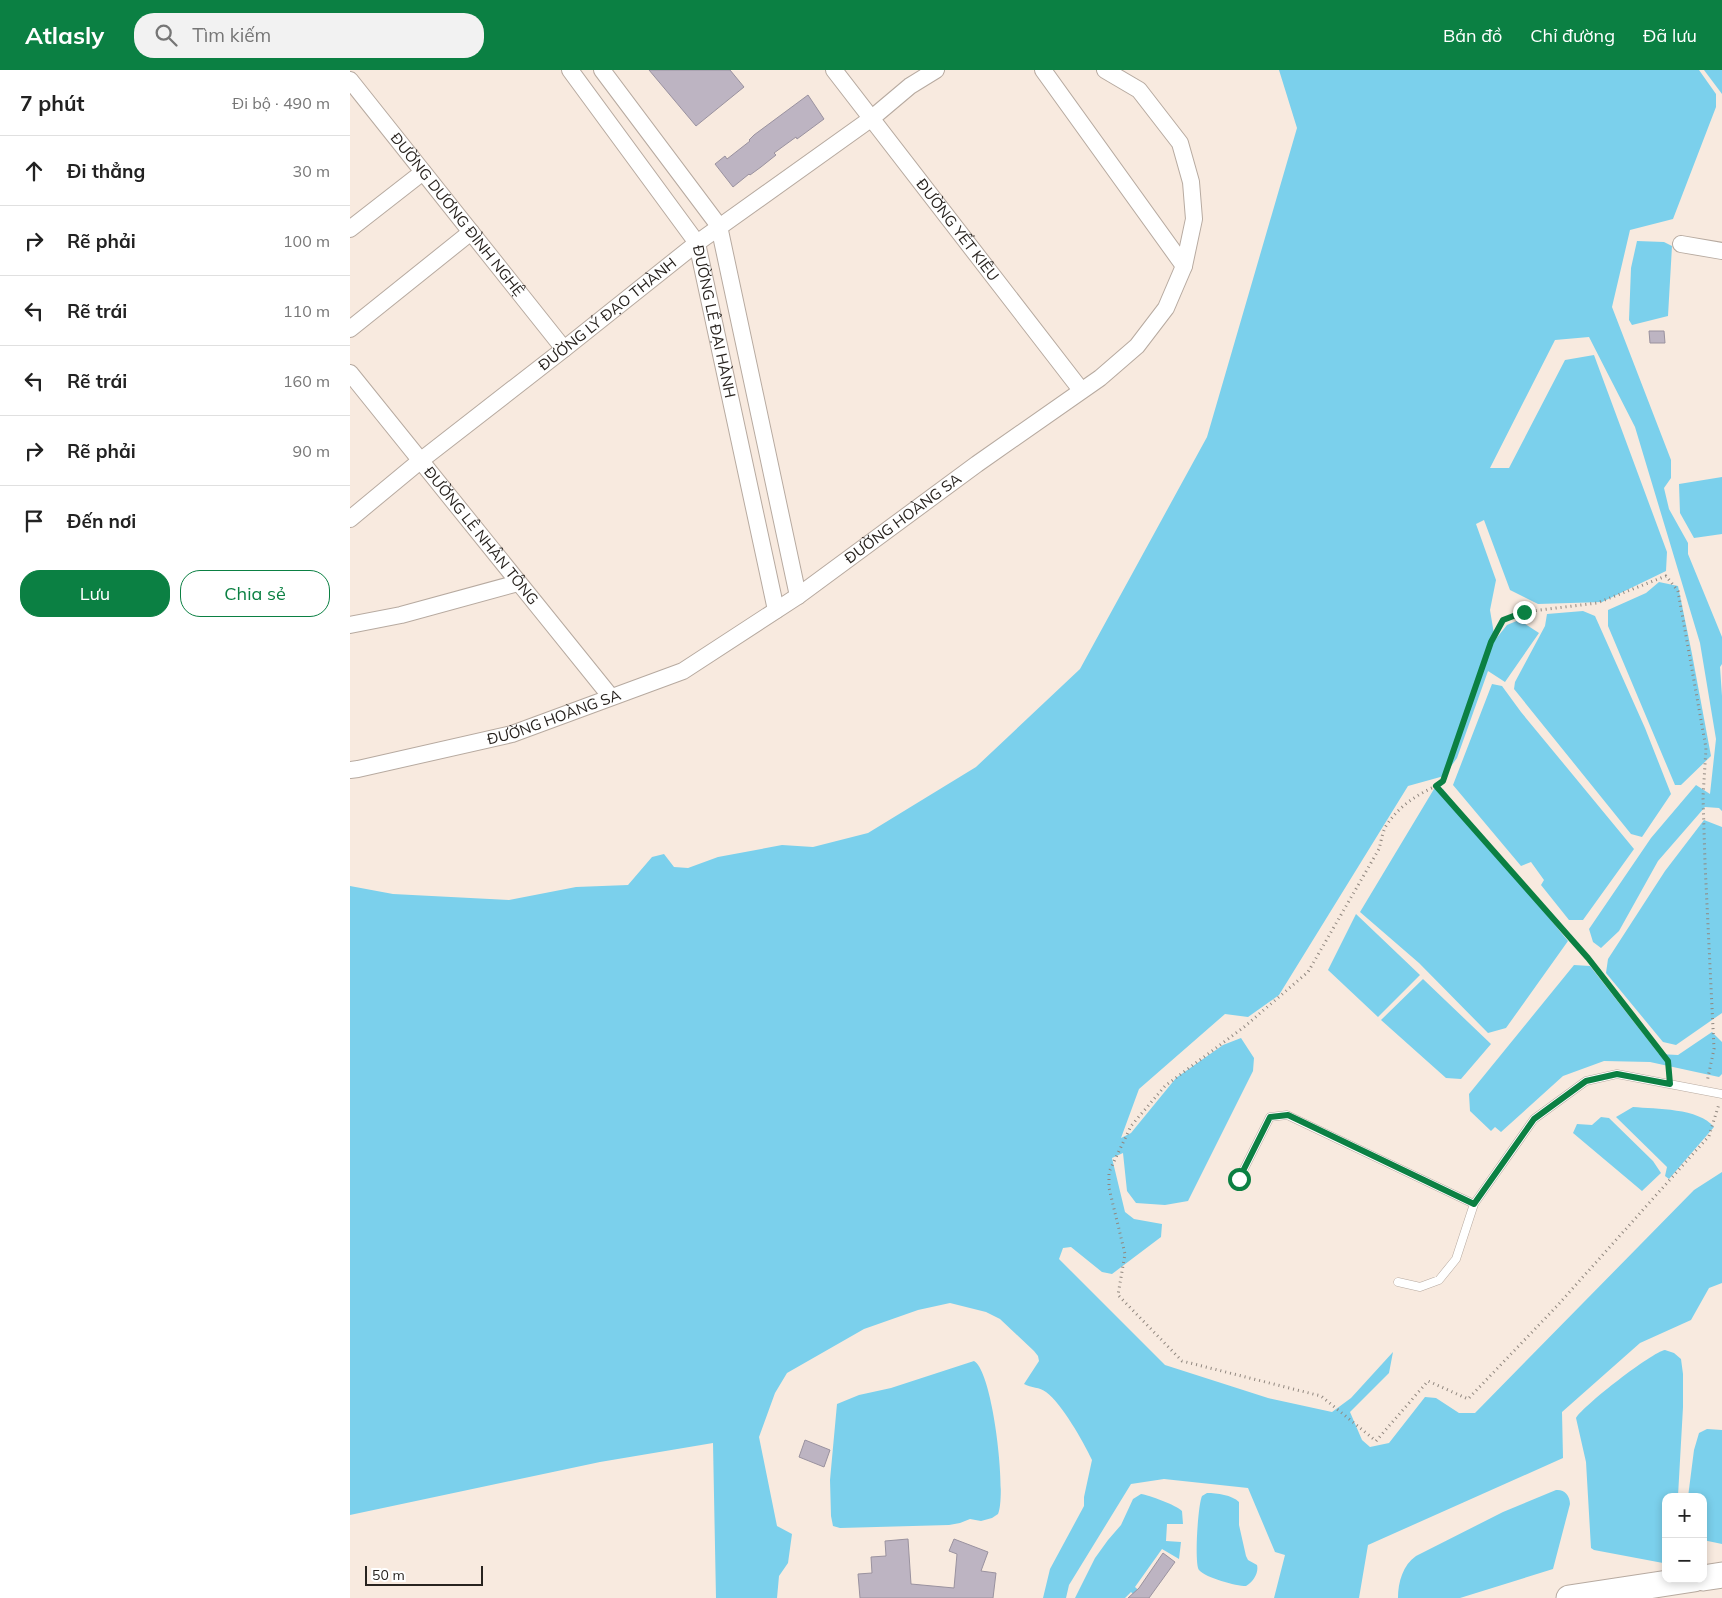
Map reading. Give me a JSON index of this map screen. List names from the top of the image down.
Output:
{
  "streets": {
    "street": [
      "ĐƯỜNG DƯƠNG ĐÌNH NGHỆ",
      "ĐƯỜNG YẾT KIÊU",
      "ĐƯỜNG LÝ ĐẠO THÀNH",
      "ĐƯỜNG LÊ ĐẠI HÀNH",
      "ĐƯỜNG HOÀNG SA",
      "ĐƯỜNG LÊ NHÂN TÔNG"
    ]
  },
  "crossings": [
    ["ĐƯỜNG DƯƠNG ĐÌNH NGHỆ", "ĐƯỜNG LÝ ĐẠO THÀNH"],
    ["ĐƯỜNG YẾT KIÊU", "ĐƯỜNG LÝ ĐẠO THÀNH"],
    ["ĐƯỜNG YẾT KIÊU", "ĐƯỜNG HOÀNG SA"],
    ["ĐƯỜNG LÝ ĐẠO THÀNH", "ĐƯỜNG LÊ ĐẠI HÀNH"],
    ["ĐƯỜNG LÝ ĐẠO THÀNH", "ĐƯỜNG LÊ NHÂN TÔNG"],
    ["ĐƯỜNG LÊ ĐẠI HÀNH", "ĐƯỜNG HOÀNG SA"],
    ["ĐƯỜNG HOÀNG SA", "ĐƯỜNG LÊ NHÂN TÔNG"]
  ],
  "scale_bar": "50 m",
  "page": {
    "header": "Atlasly",
    "search": "Tìm kiếm",
    "nav": ["Bản đồ", "Chỉ đường", "Đã lưu"],
    "heading": ["7 phút", "Đi bộ · 490 m"],
    "list": [
      ["Đi thẳng", "30 m"],
      ["Rẽ phải", "100 m"],
      ["Rẽ trái", "110 m"],
      ["Rẽ trái", "160 m"],
      ["Rẽ phải", "90 m"],
      "Đến nơi"
    ],
    "buttons": ["Lưu", "Chia sẻ"],
    "map_buttons": ["+", "−"],
    "scale": "50 m"
  }
}
